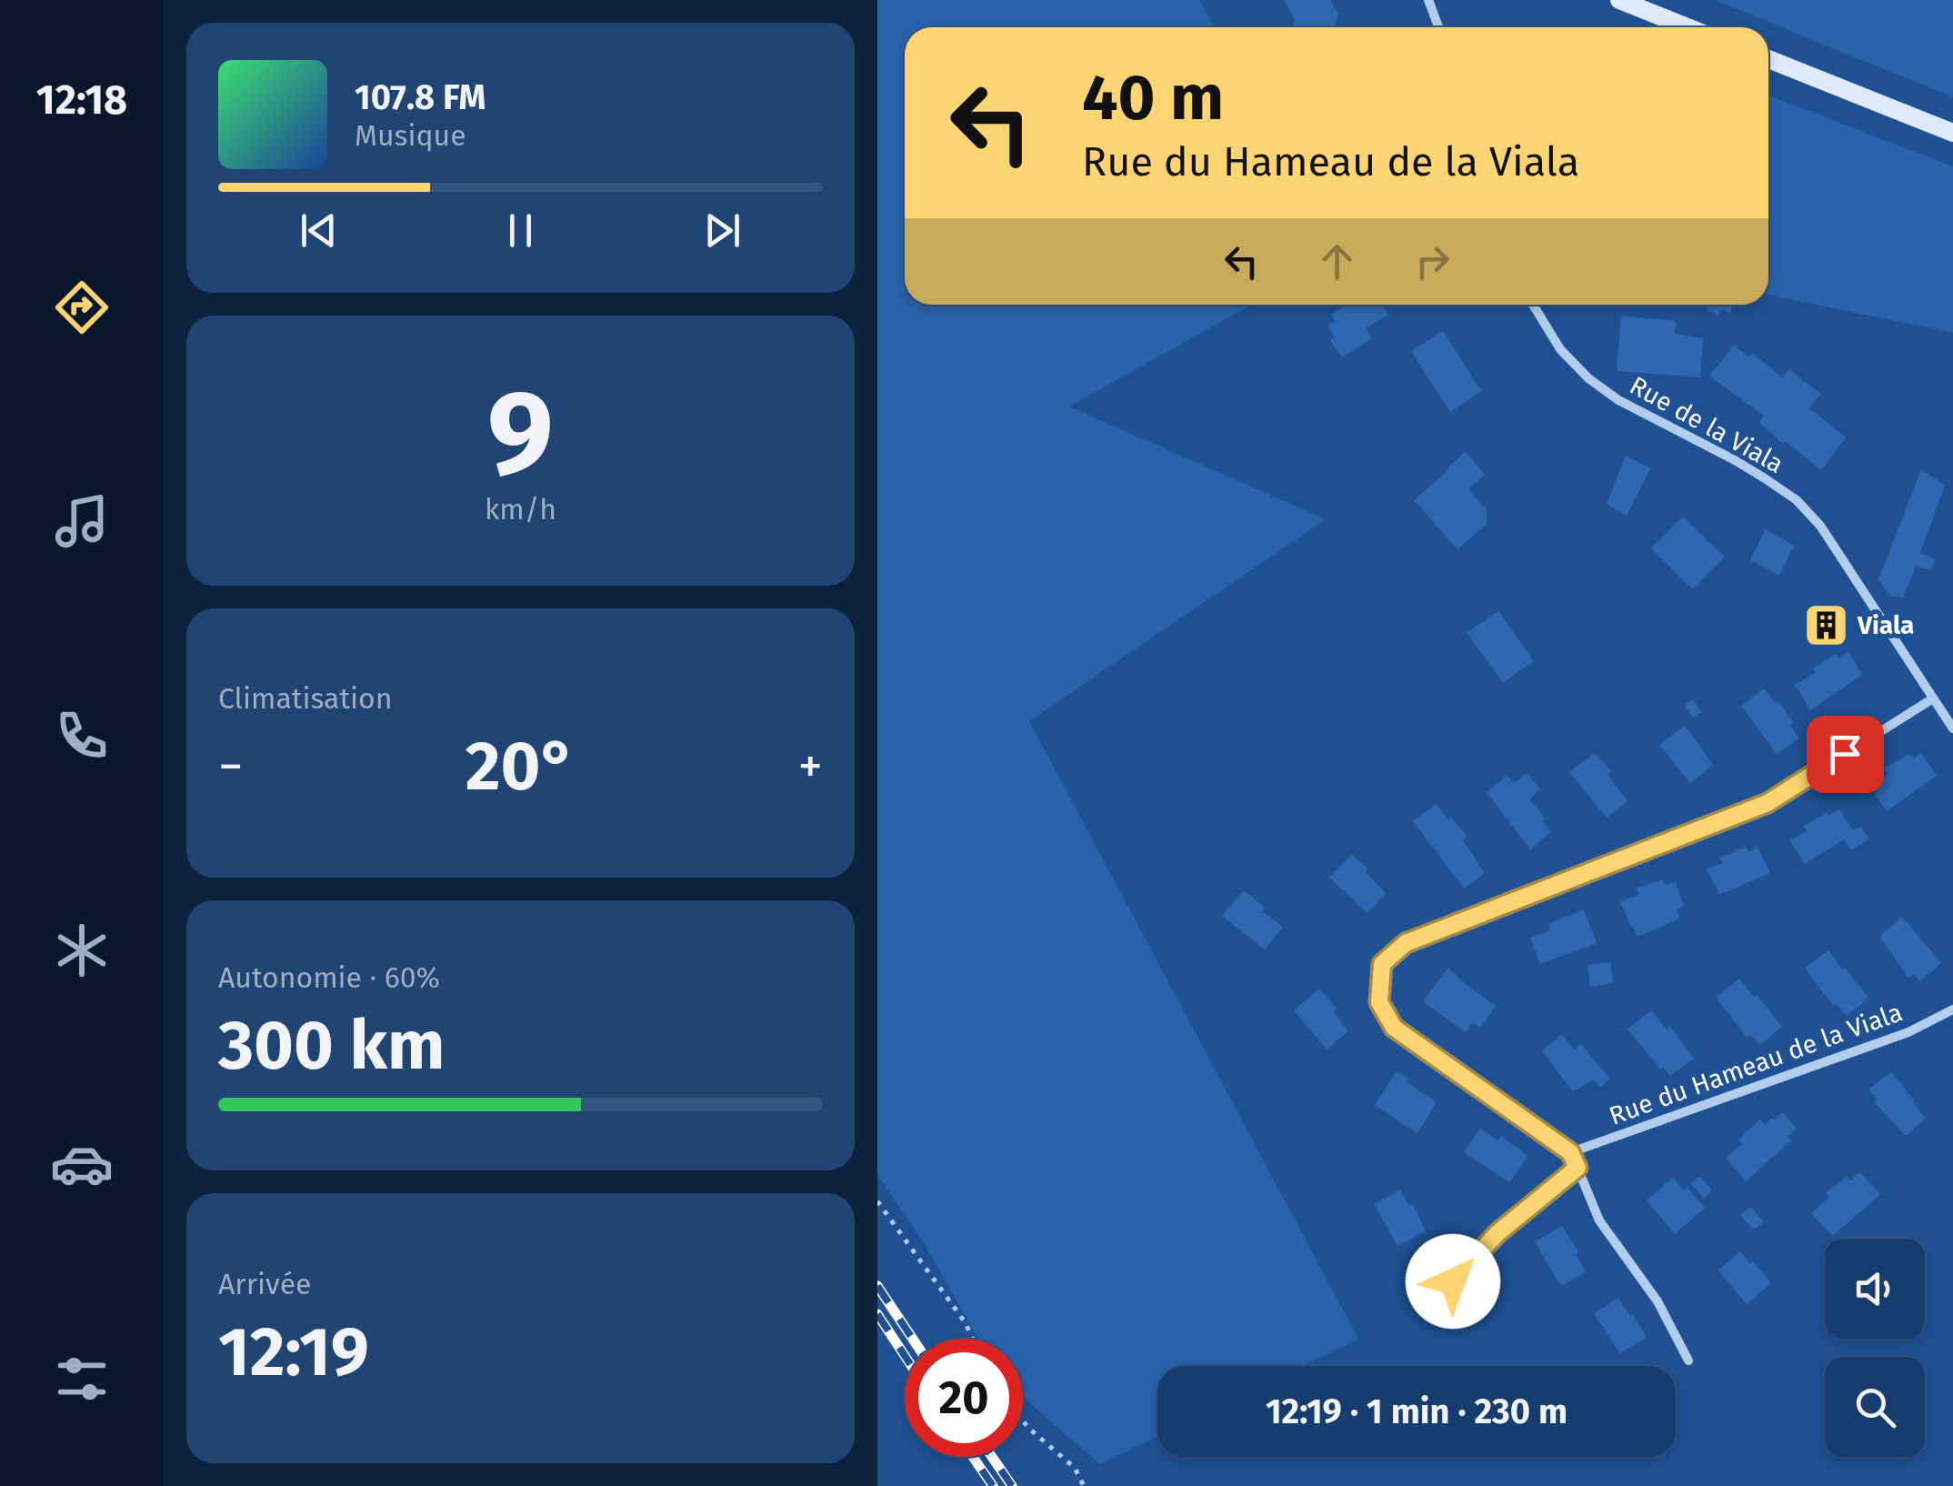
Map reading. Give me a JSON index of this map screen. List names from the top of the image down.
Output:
{
  "streets": {
    "street": ["Rue de la Viala", "Rue du Hameau de la Viala"]
  },
  "places": {
    "building": ["Viala"]
  },
  "page": {
    "tabs": "12:18",
    "turn": ["40 m", "Rue du Hameau de la Viala"],
    "song": ["107.8 FM", "Musique"],
    "tile": [
      ["9", "km/h"],
      "Climatisation",
      ["Autonomie · 60%", "300 km"],
      ["Arrivée", "12:19"]
    ],
    "heat": ["−", "20°", "+"],
    "limit": "20",
    "trip": "12:19 · 1 min · 230 m"
  }
}
